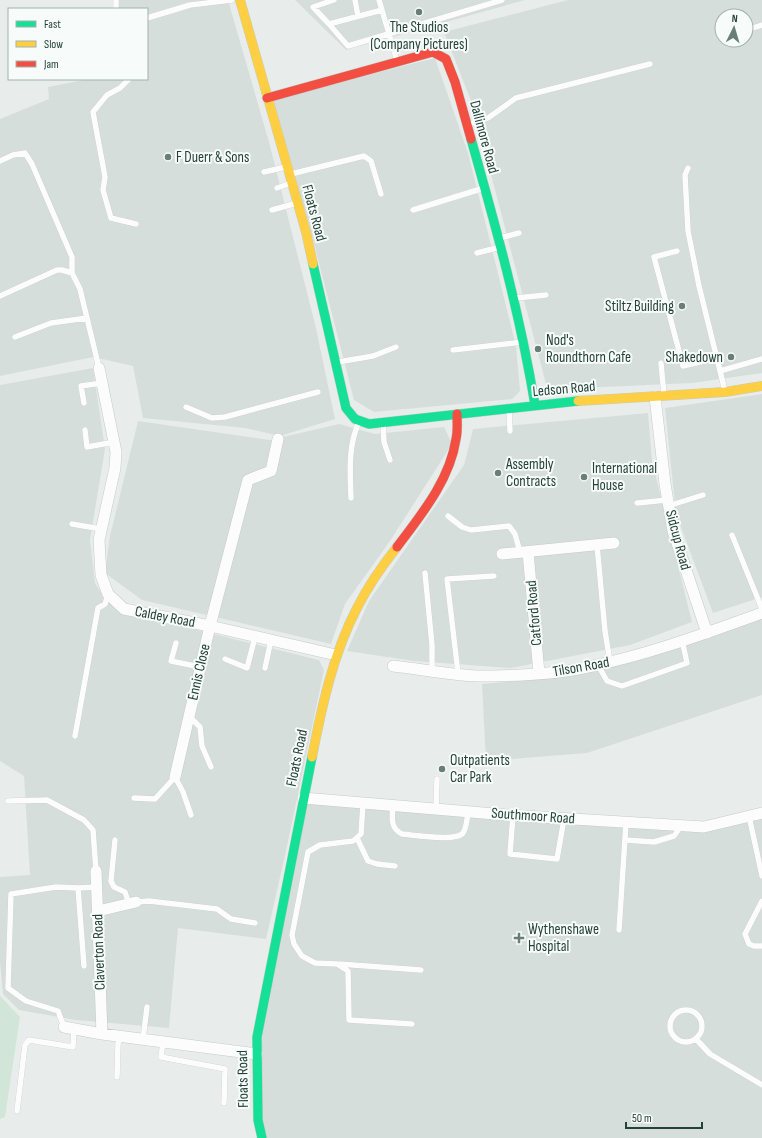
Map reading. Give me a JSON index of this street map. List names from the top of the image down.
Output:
{
  "streets": {
    "street": [
      "Dallimore Road",
      "Floats Road",
      "Ledson Road",
      "Sidcup Road",
      "Catford Road",
      "Caldey Road",
      "Tilson Road",
      "Ennis Close",
      "Southmoor Road",
      "Claverton Road"
    ]
  },
  "crossings": [
    ["Dallimore Road", "Floats Road"],
    ["Dallimore Road", "Ledson Road"],
    ["Floats Road", "Ledson Road"],
    ["Floats Road", "Caldey Road"],
    ["Floats Road", "Southmoor Road"],
    ["Ledson Road", "Sidcup Road"],
    ["Sidcup Road", "Tilson Road"],
    ["Catford Road", "Tilson Road"],
    ["Caldey Road", "Ennis Close"]
  ],
  "places": {
    "other": [
      "The Studios (Company Pictures)",
      "F Duerr & Sons",
      "Stiltz Building",
      "Nod's Roundthorn Cafe",
      "Shakedown",
      "Assembly Contracts",
      "International House",
      "Outpatients Car Park"
    ],
    "health": ["Wythenshawe Hospital"]
  },
  "legend": ["Fast", "Slow", "Jam"],
  "scale_bar": "50 m",
  "north": "top"
}
